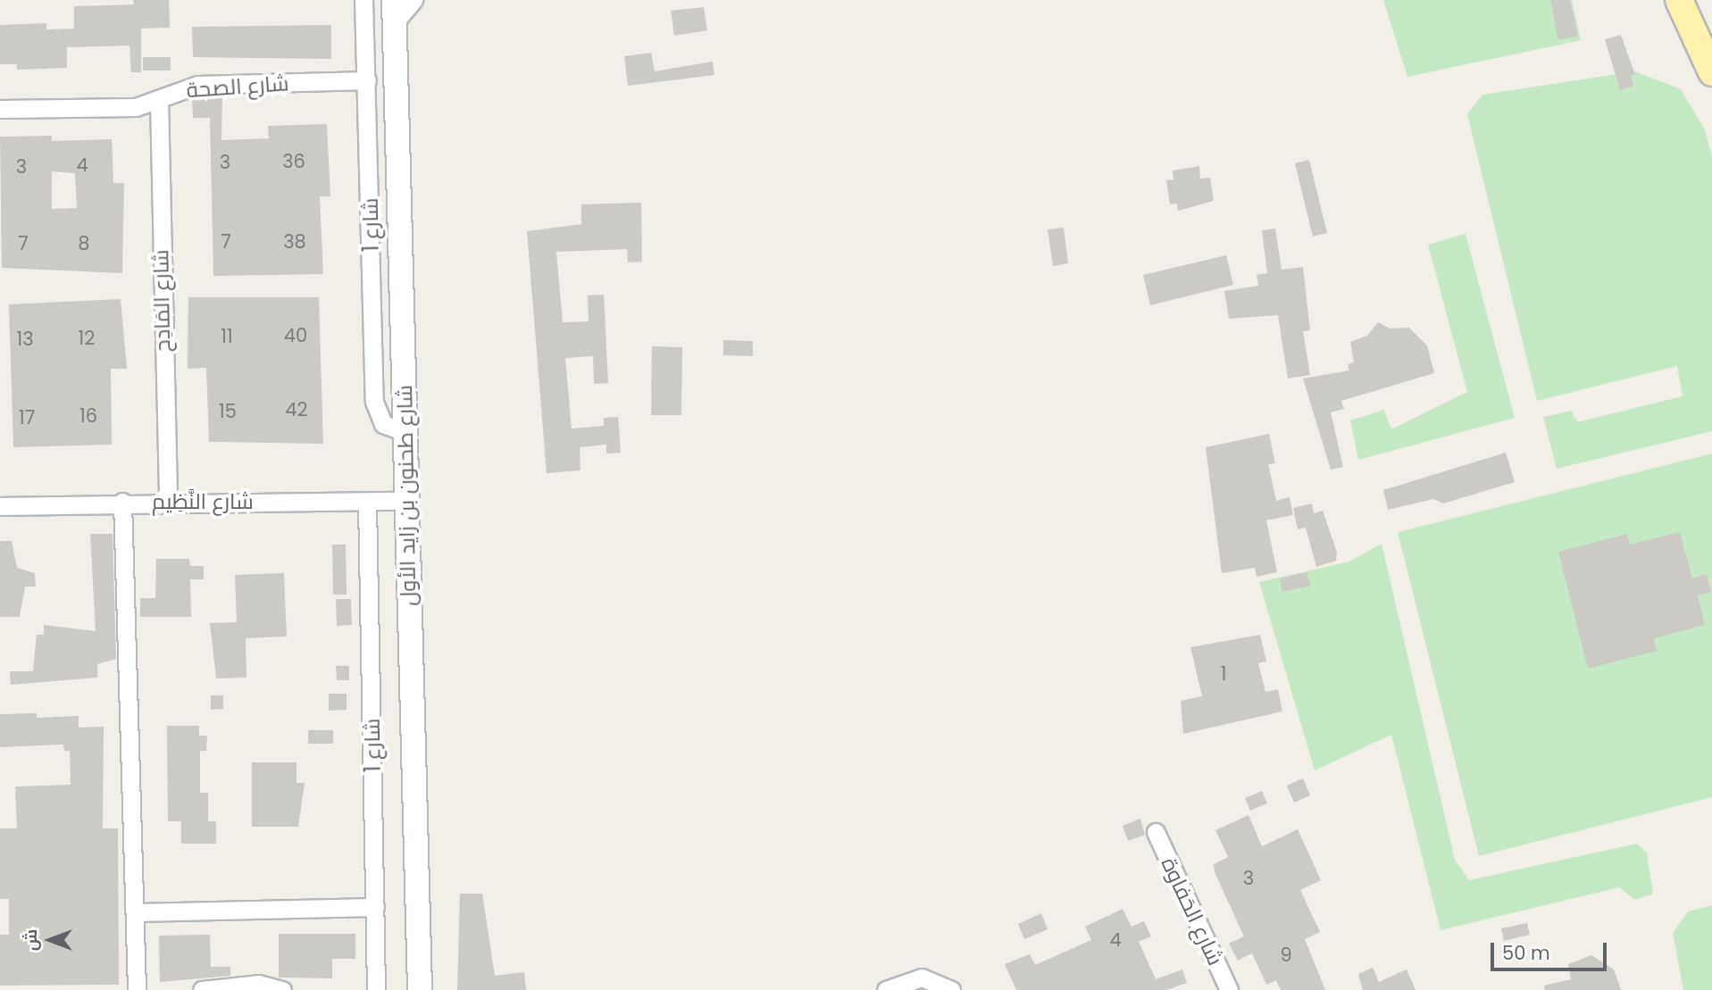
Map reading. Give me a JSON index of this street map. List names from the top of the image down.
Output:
{
  "streets": {
    "street": [
      "شارع الصحة",
      "شارع 1",
      "شارع المَادِح",
      "شارع طحنون بن زايد الأول",
      "شارع النَّظِيم",
      "شارع الحَفاوة"
    ]
  },
  "crossings": [
    ["شارع الصحة", "شارع 1"],
    ["شارع الصحة", "شارع المَادِح"],
    ["شارع 1", "شارع طحنون بن زايد الأول"],
    ["شارع 1", "شارع النَّظِيم"],
    ["شارع المَادِح", "شارع النَّظِيم"],
    ["شارع طحنون بن زايد الأول", "شارع النَّظِيم"]
  ],
  "house_numbers": [
    "36",
    "3",
    "4",
    "3",
    "7",
    "38",
    "7",
    "8",
    "40",
    "11",
    "12",
    "13",
    "42",
    "15",
    "16",
    "17",
    "1",
    "3",
    "4",
    "9"
  ],
  "scale_bar": "50 m",
  "north": "left"
}
